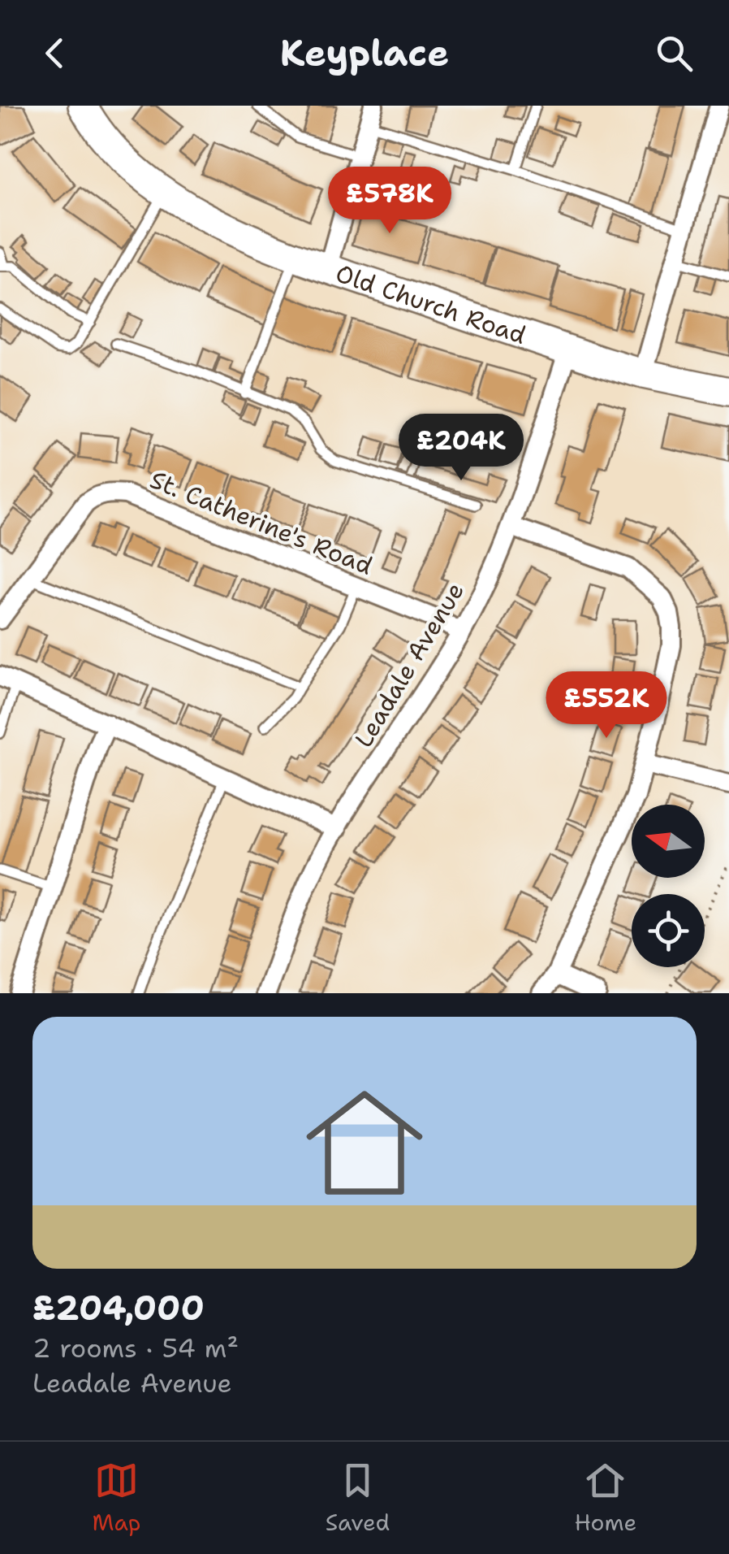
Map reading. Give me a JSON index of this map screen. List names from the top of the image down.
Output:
{
  "streets": {
    "main road": ["Old Church Road"],
    "street": ["St. Catherine's Road", "Leadale Avenue"]
  },
  "crossings": [
    ["Old Church Road", "Leadale Avenue"],
    ["St. Catherine's Road", "Leadale Avenue"]
  ],
  "north": "left",
  "page": {
    "header": "Keyplace",
    "price": ["£578K", "£204K", "£552K"],
    "list": [
      {
        "name": "£204,000",
        "note": "2 rooms · 54 m² · Leadale Avenue"
      }
    ],
    "tabs": ["Map", "Saved", "Home"]
  }
}
